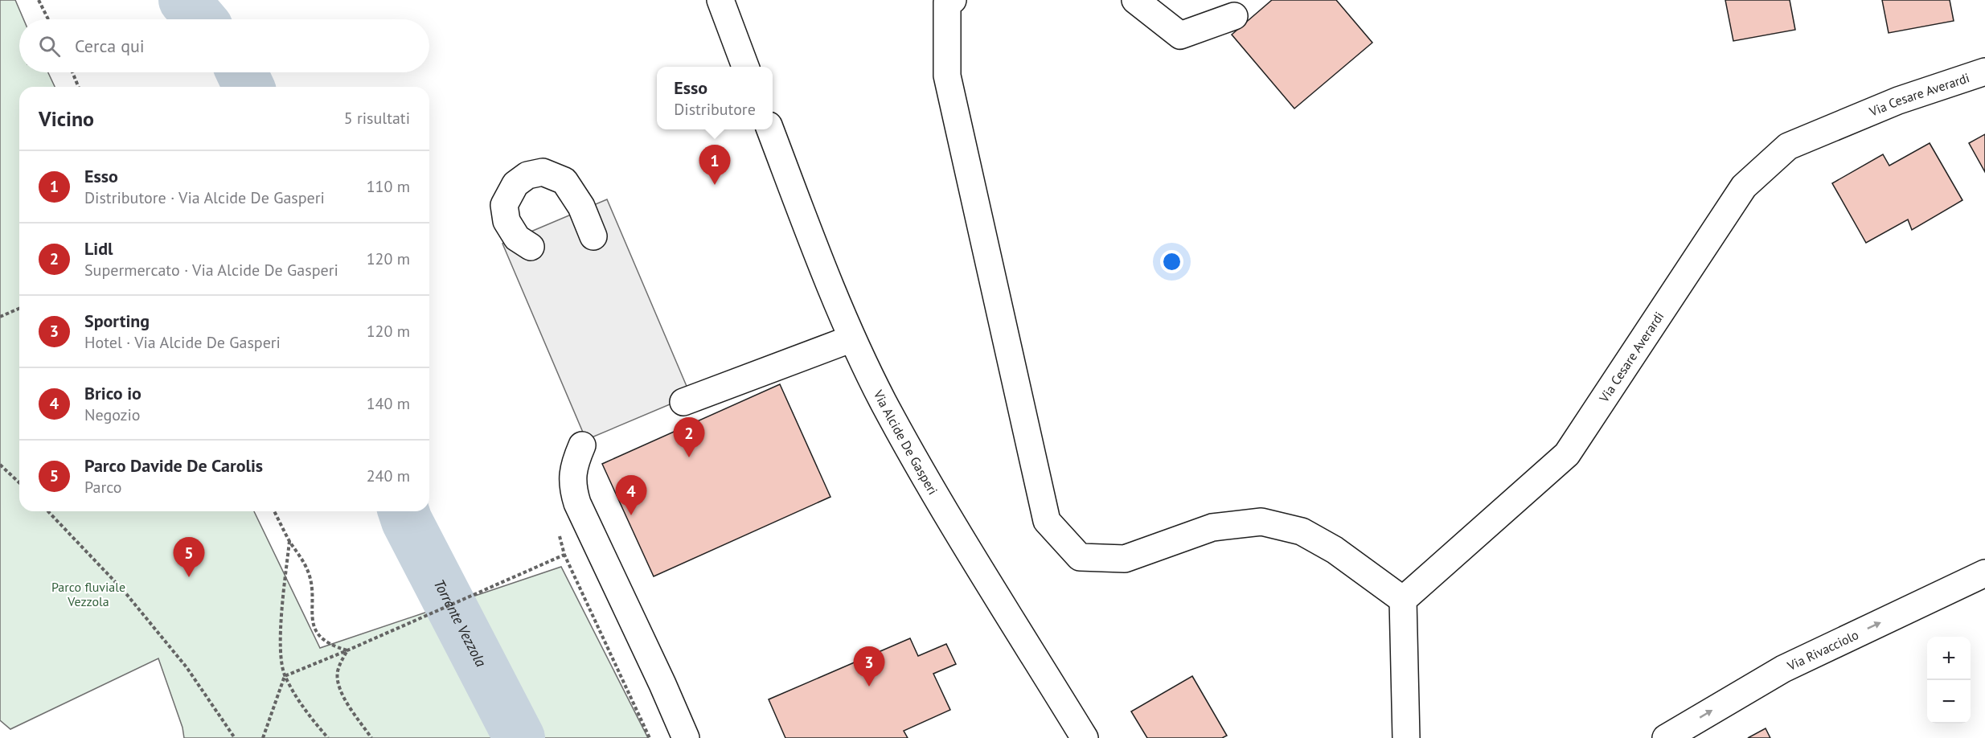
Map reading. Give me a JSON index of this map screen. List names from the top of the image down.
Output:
{
  "streets": {
    "street": ["Via Cesare Averardi", "Via Alcide De Gasperi", "Via Rivacciolo"]
  },
  "one_way": ["Via Rivacciolo"],
  "water": ["Torrente Vezzola"],
  "parks": ["Parco fluviale Vezzola"],
  "page": {
    "search": "Cerca qui",
    "popup": ["Esso", "Distributore"],
    "heading": ["Vicino", "5 risultati"],
    "pins": [
      "1",
      "2",
      "4",
      "5",
      "3"
    ],
    "list": [
      {
        "mark": "1",
        "name": "Esso",
        "note": "Distributore · Via Alcide De Gasperi",
        "value": "110 m"
      },
      {
        "mark": "2",
        "name": "Lidl",
        "note": "Supermercato · Via Alcide De Gasperi",
        "value": "120 m"
      },
      {
        "mark": "3",
        "name": "Sporting",
        "note": "Hotel · Via Alcide De Gasperi",
        "value": "120 m"
      },
      {
        "mark": "4",
        "name": "Brico io",
        "note": "Negozio",
        "value": "140 m"
      },
      {
        "mark": "5",
        "name": "Parco Davide De Carolis",
        "note": "Parco",
        "value": "240 m"
      }
    ],
    "map_buttons": ["+", "−"]
  }
}
